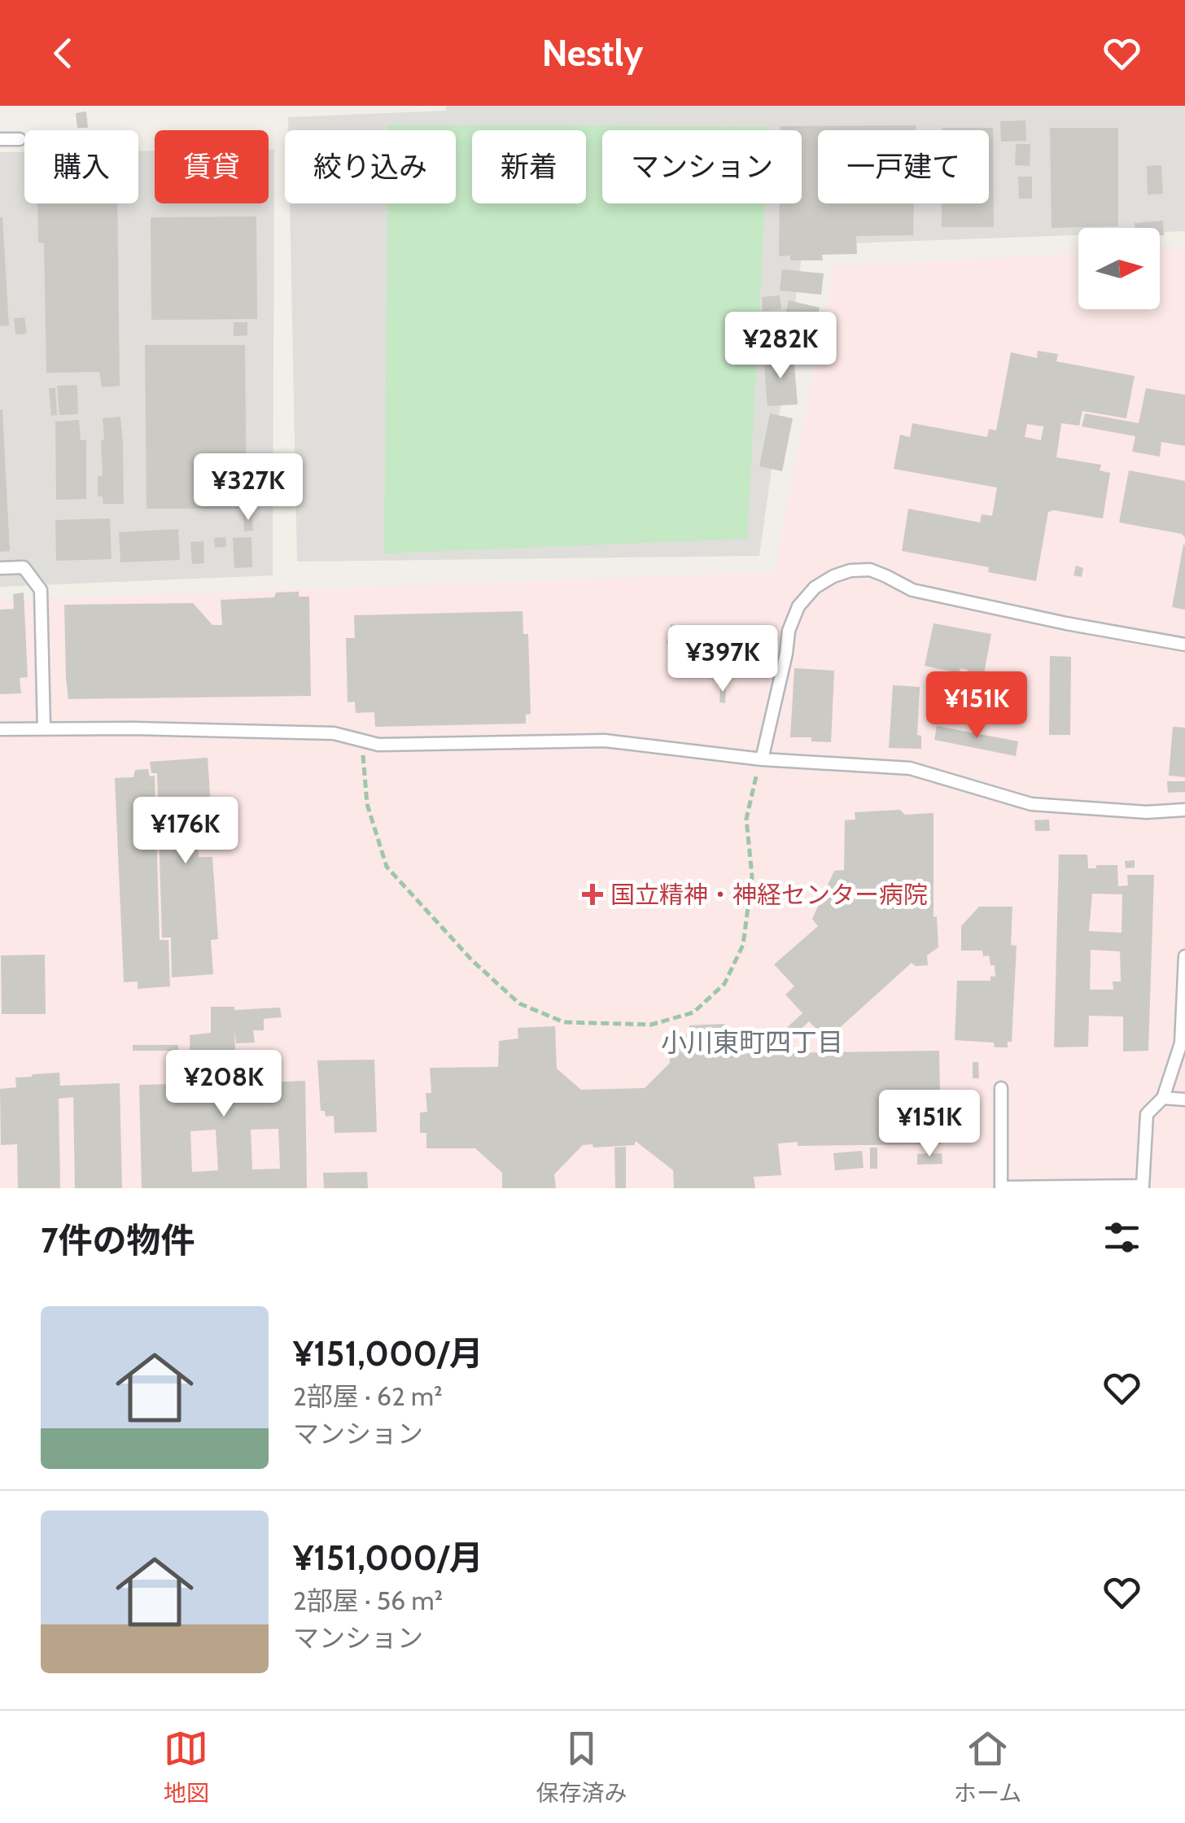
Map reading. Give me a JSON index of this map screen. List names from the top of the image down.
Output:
{
  "districts": ["小川東町四丁目"],
  "places": {
    "health": ["国立精神・神経センター病院"]
  },
  "north": "right",
  "page": {
    "header": "Nestly",
    "chip": [
      "購入",
      "賃貸",
      "絞り込み",
      "新着",
      "マンション",
      "一戸建て"
    ],
    "price": [
      "¥282K",
      "¥327K",
      "¥397K",
      "¥151K",
      "¥176K",
      "¥208K",
      "¥151K"
    ],
    "heading": "7件の物件",
    "list": [
      {
        "name": "¥151,000/月",
        "note": "2部屋 · 62 m² · マンション"
      },
      {
        "name": "¥151,000/月",
        "note": "2部屋 · 56 m² · マンション"
      }
    ],
    "tabs": ["地図", "保存済み", "ホーム"]
  }
}
